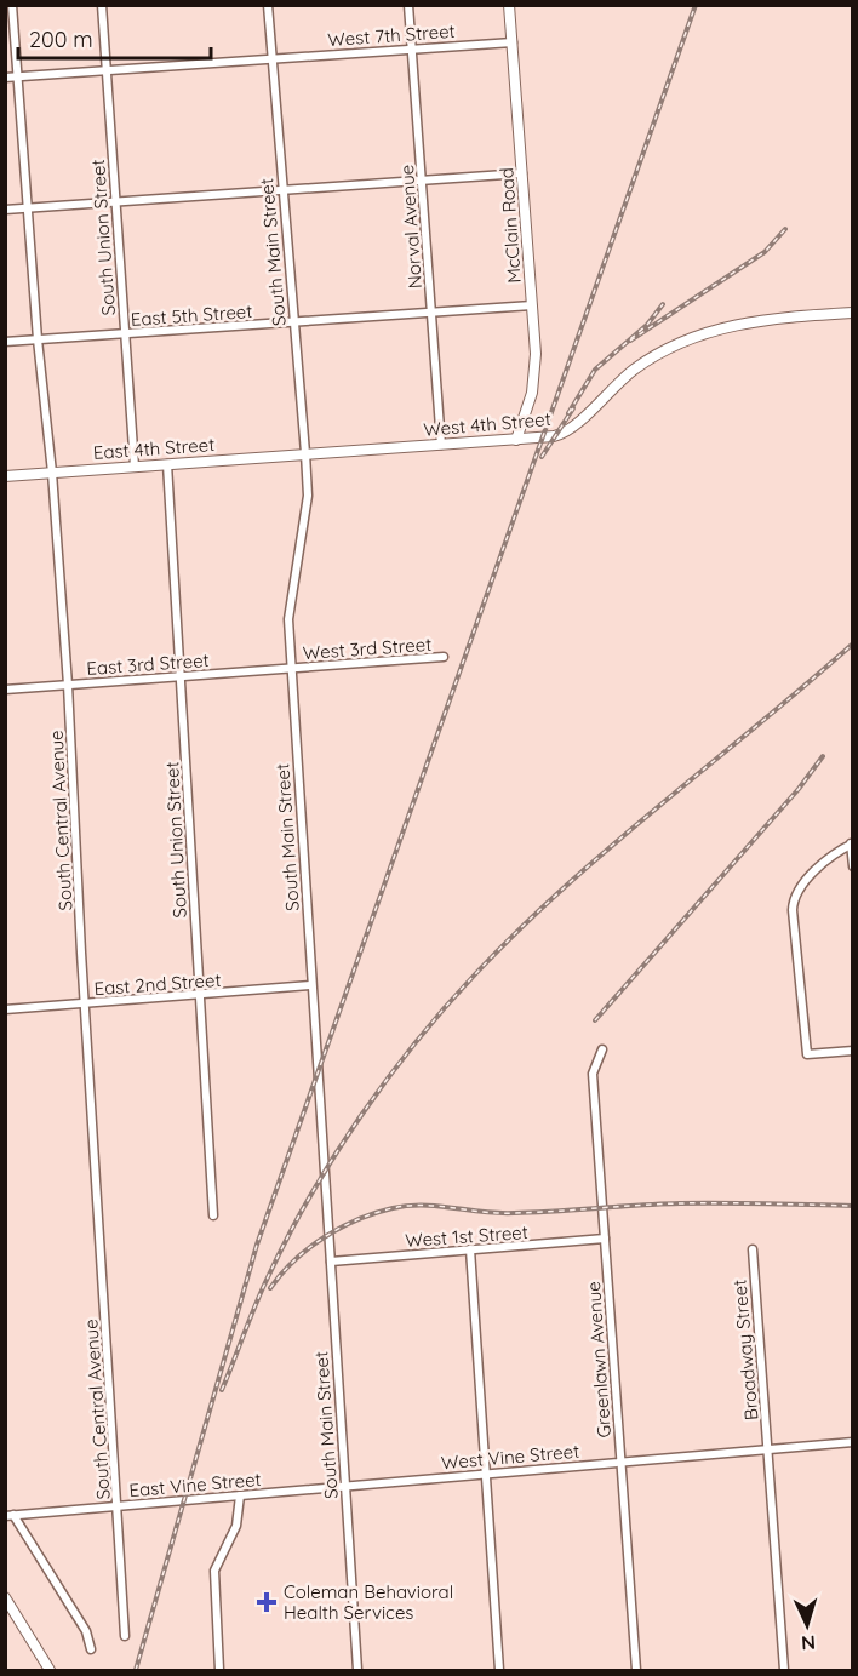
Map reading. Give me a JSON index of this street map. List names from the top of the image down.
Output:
{
  "streets": {
    "street": [
      "West 7th Street",
      "McClain Road",
      "Norval Avenue",
      "South Union Street",
      "South Main Street",
      "East 5th Street",
      "West 4th Street",
      "East 4th Street",
      "West 3rd Street",
      "East 3rd Street",
      "South Central Avenue",
      "East 2nd Street",
      "West 1st Street",
      "Broadway Street",
      "Greenlawn Avenue",
      "West Vine Street",
      "East Vine Street"
    ]
  },
  "crossings": [
    ["West 7th Street", "McClain Road"],
    ["West 7th Street", "Norval Avenue"],
    ["West 7th Street", "South Union Street"],
    ["West 7th Street", "South Main Street"],
    ["West 7th Street", "South Central Avenue"],
    ["McClain Road", "East 5th Street"],
    ["McClain Road", "West 4th Street"],
    ["Norval Avenue", "East 5th Street"],
    ["Norval Avenue", "West 4th Street"],
    ["South Union Street", "East 5th Street"],
    ["South Union Street", "East 4th Street"],
    ["South Union Street", "East 3rd Street"],
    ["South Union Street", "East 2nd Street"],
    ["South Main Street", "East 5th Street"],
    ["South Main Street", "West 4th Street"],
    ["South Main Street", "East 4th Street"],
    ["South Main Street", "West 3rd Street"],
    ["South Main Street", "East 3rd Street"],
    ["South Main Street", "East 2nd Street"],
    ["South Main Street", "West 1st Street"],
    ["South Main Street", "West Vine Street"],
    ["South Main Street", "East Vine Street"],
    ["East 5th Street", "South Central Avenue"],
    ["West 4th Street", "East 4th Street"],
    ["East 4th Street", "South Central Avenue"],
    ["West 3rd Street", "East 3rd Street"],
    ["East 3rd Street", "South Central Avenue"],
    ["South Central Avenue", "East 2nd Street"],
    ["South Central Avenue", "East Vine Street"],
    ["West 1st Street", "Greenlawn Avenue"],
    ["Broadway Street", "West Vine Street"],
    ["Greenlawn Avenue", "West Vine Street"],
    ["West Vine Street", "East Vine Street"]
  ],
  "places": {
    "health": ["Coleman Behavioral Health Services"]
  },
  "scale_bar": "200 m",
  "north": "bottom"
}
